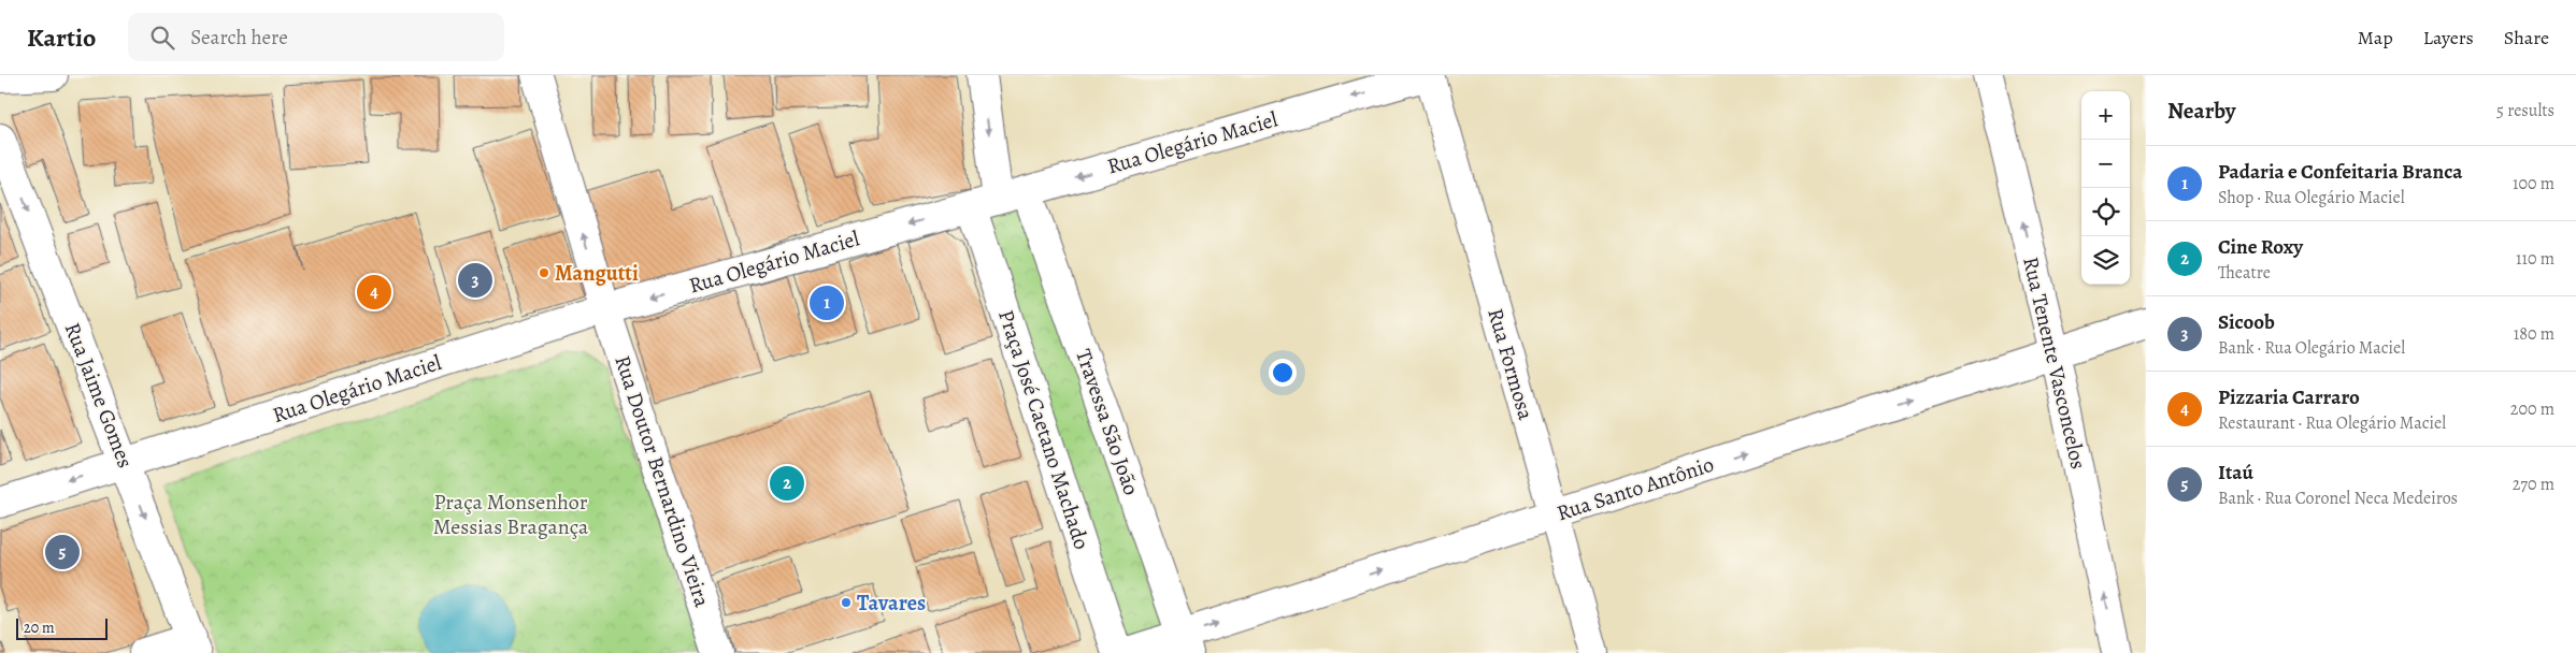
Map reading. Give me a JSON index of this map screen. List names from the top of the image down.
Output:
{
  "streets": {
    "street": [
      "Rua Olegário Maciel",
      "Rua Tenente Vasconcelos",
      "Rua Formosa",
      "Rua Jaime Gomes",
      "Travessa São João",
      "Praça José Caetano Machado",
      "Rua Doutor Bernardino Vieira",
      "Rua Santo Antônio"
    ]
  },
  "crossings": [
    ["Rua Olegário Maciel", "Rua Formosa"],
    ["Rua Olegário Maciel", "Rua Jaime Gomes"],
    ["Rua Olegário Maciel", "Travessa São João"],
    ["Rua Olegário Maciel", "Praça José Caetano Machado"],
    ["Rua Olegário Maciel", "Rua Doutor Bernardino Vieira"],
    ["Rua Tenente Vasconcelos", "Rua Santo Antônio"],
    ["Rua Formosa", "Rua Santo Antônio"],
    ["Travessa São João", "Rua Santo Antônio"]
  ],
  "one_way": [
    "Rua Olegário Maciel",
    "Rua Tenente Vasconcelos",
    "Rua Jaime Gomes",
    "Rua Doutor Bernardino Vieira",
    "Rua Santo Antônio"
  ],
  "parks": ["Praça Monsenhor Messias Bragança"],
  "places": ["Mangutti", "Tavares"],
  "scale_bar": "20 m",
  "page": {
    "header": "Kartio",
    "search": "Search here",
    "nav": ["Map", "Layers", "Share"],
    "heading": ["Nearby", "5 results"],
    "map_buttons": ["+", "−"],
    "list": [
      {
        "mark": "1",
        "name": "Padaria e Confeitaria Branca",
        "note": "Shop · Rua Olegário Maciel",
        "value": "100 m"
      },
      {
        "mark": "2",
        "name": "Cine Roxy",
        "note": "Theatre",
        "value": "110 m"
      },
      {
        "mark": "3",
        "name": "Sicoob",
        "note": "Bank · Rua Olegário Maciel",
        "value": "180 m"
      },
      {
        "mark": "4",
        "name": "Pizzaria Carraro",
        "note": "Restaurant · Rua Olegário Maciel",
        "value": "200 m"
      },
      {
        "mark": "5",
        "name": "Itaú",
        "note": "Bank · Rua Coronel Neca Medeiros",
        "value": "270 m"
      }
    ],
    "pins": [
      "3",
      "4",
      "1",
      "2",
      "5"
    ],
    "scale": "20 m"
  }
}
